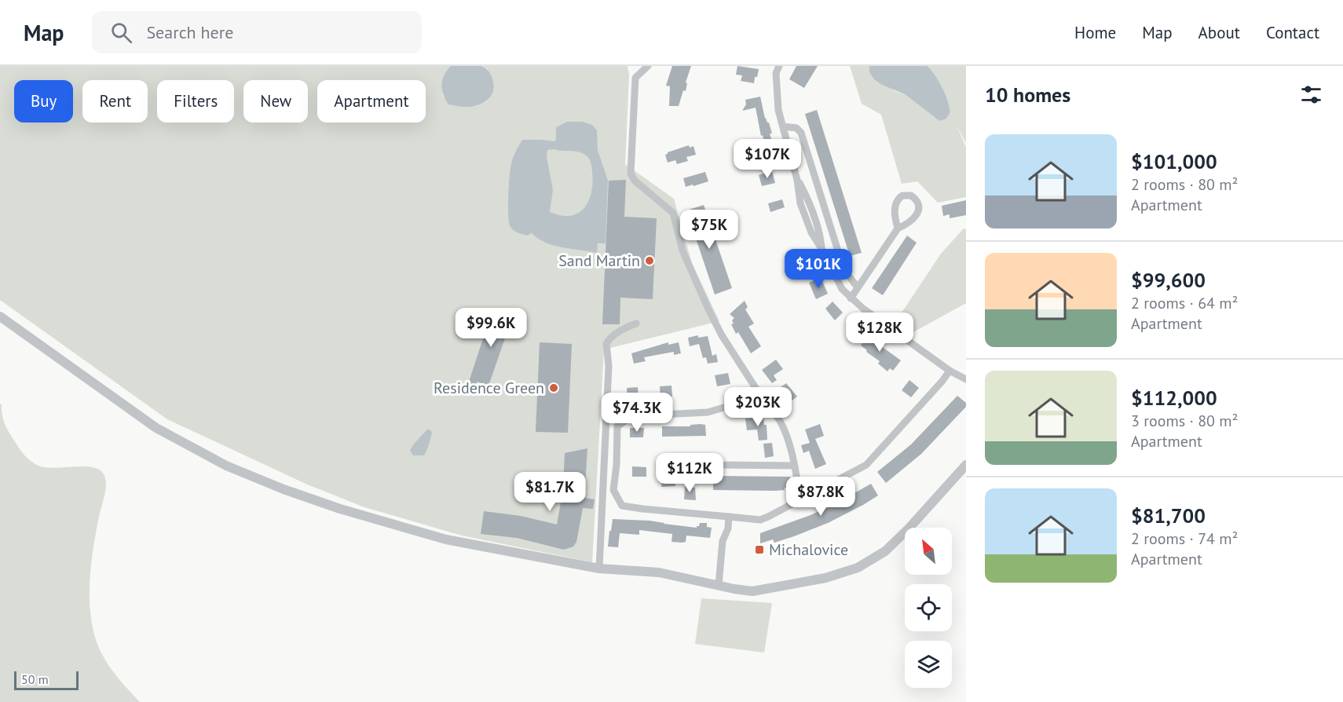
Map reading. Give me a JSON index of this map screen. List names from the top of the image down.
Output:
{
  "places": {
    "other": ["Sand Martin", "Residence Green"],
    "transit": ["Michalovice"]
  },
  "scale_bar": "50 m",
  "north": "top left",
  "page": {
    "header": "Map",
    "search": "Search here",
    "nav": [
      "Home",
      "Map",
      "About",
      "Contact"
    ],
    "heading": "10 homes",
    "chip": [
      "Buy",
      "Rent",
      "Filters",
      "New",
      "Apartment"
    ],
    "list": [
      {
        "name": "$101,000",
        "note": "2 rooms · 80 m² · Apartment"
      },
      {
        "name": "$99,600",
        "note": "2 rooms · 64 m² · Apartment"
      },
      {
        "name": "$112,000",
        "note": "3 rooms · 80 m² · Apartment"
      },
      {
        "name": "$81,700",
        "note": "2 rooms · 74 m² · Apartment"
      }
    ],
    "price": [
      "$107K",
      "$75K",
      "$101K",
      "$99.6K",
      "$128K",
      "$203K",
      "$74.3K",
      "$112K",
      "$81.7K",
      "$87.8K"
    ],
    "scale": "50 m"
  }
}
